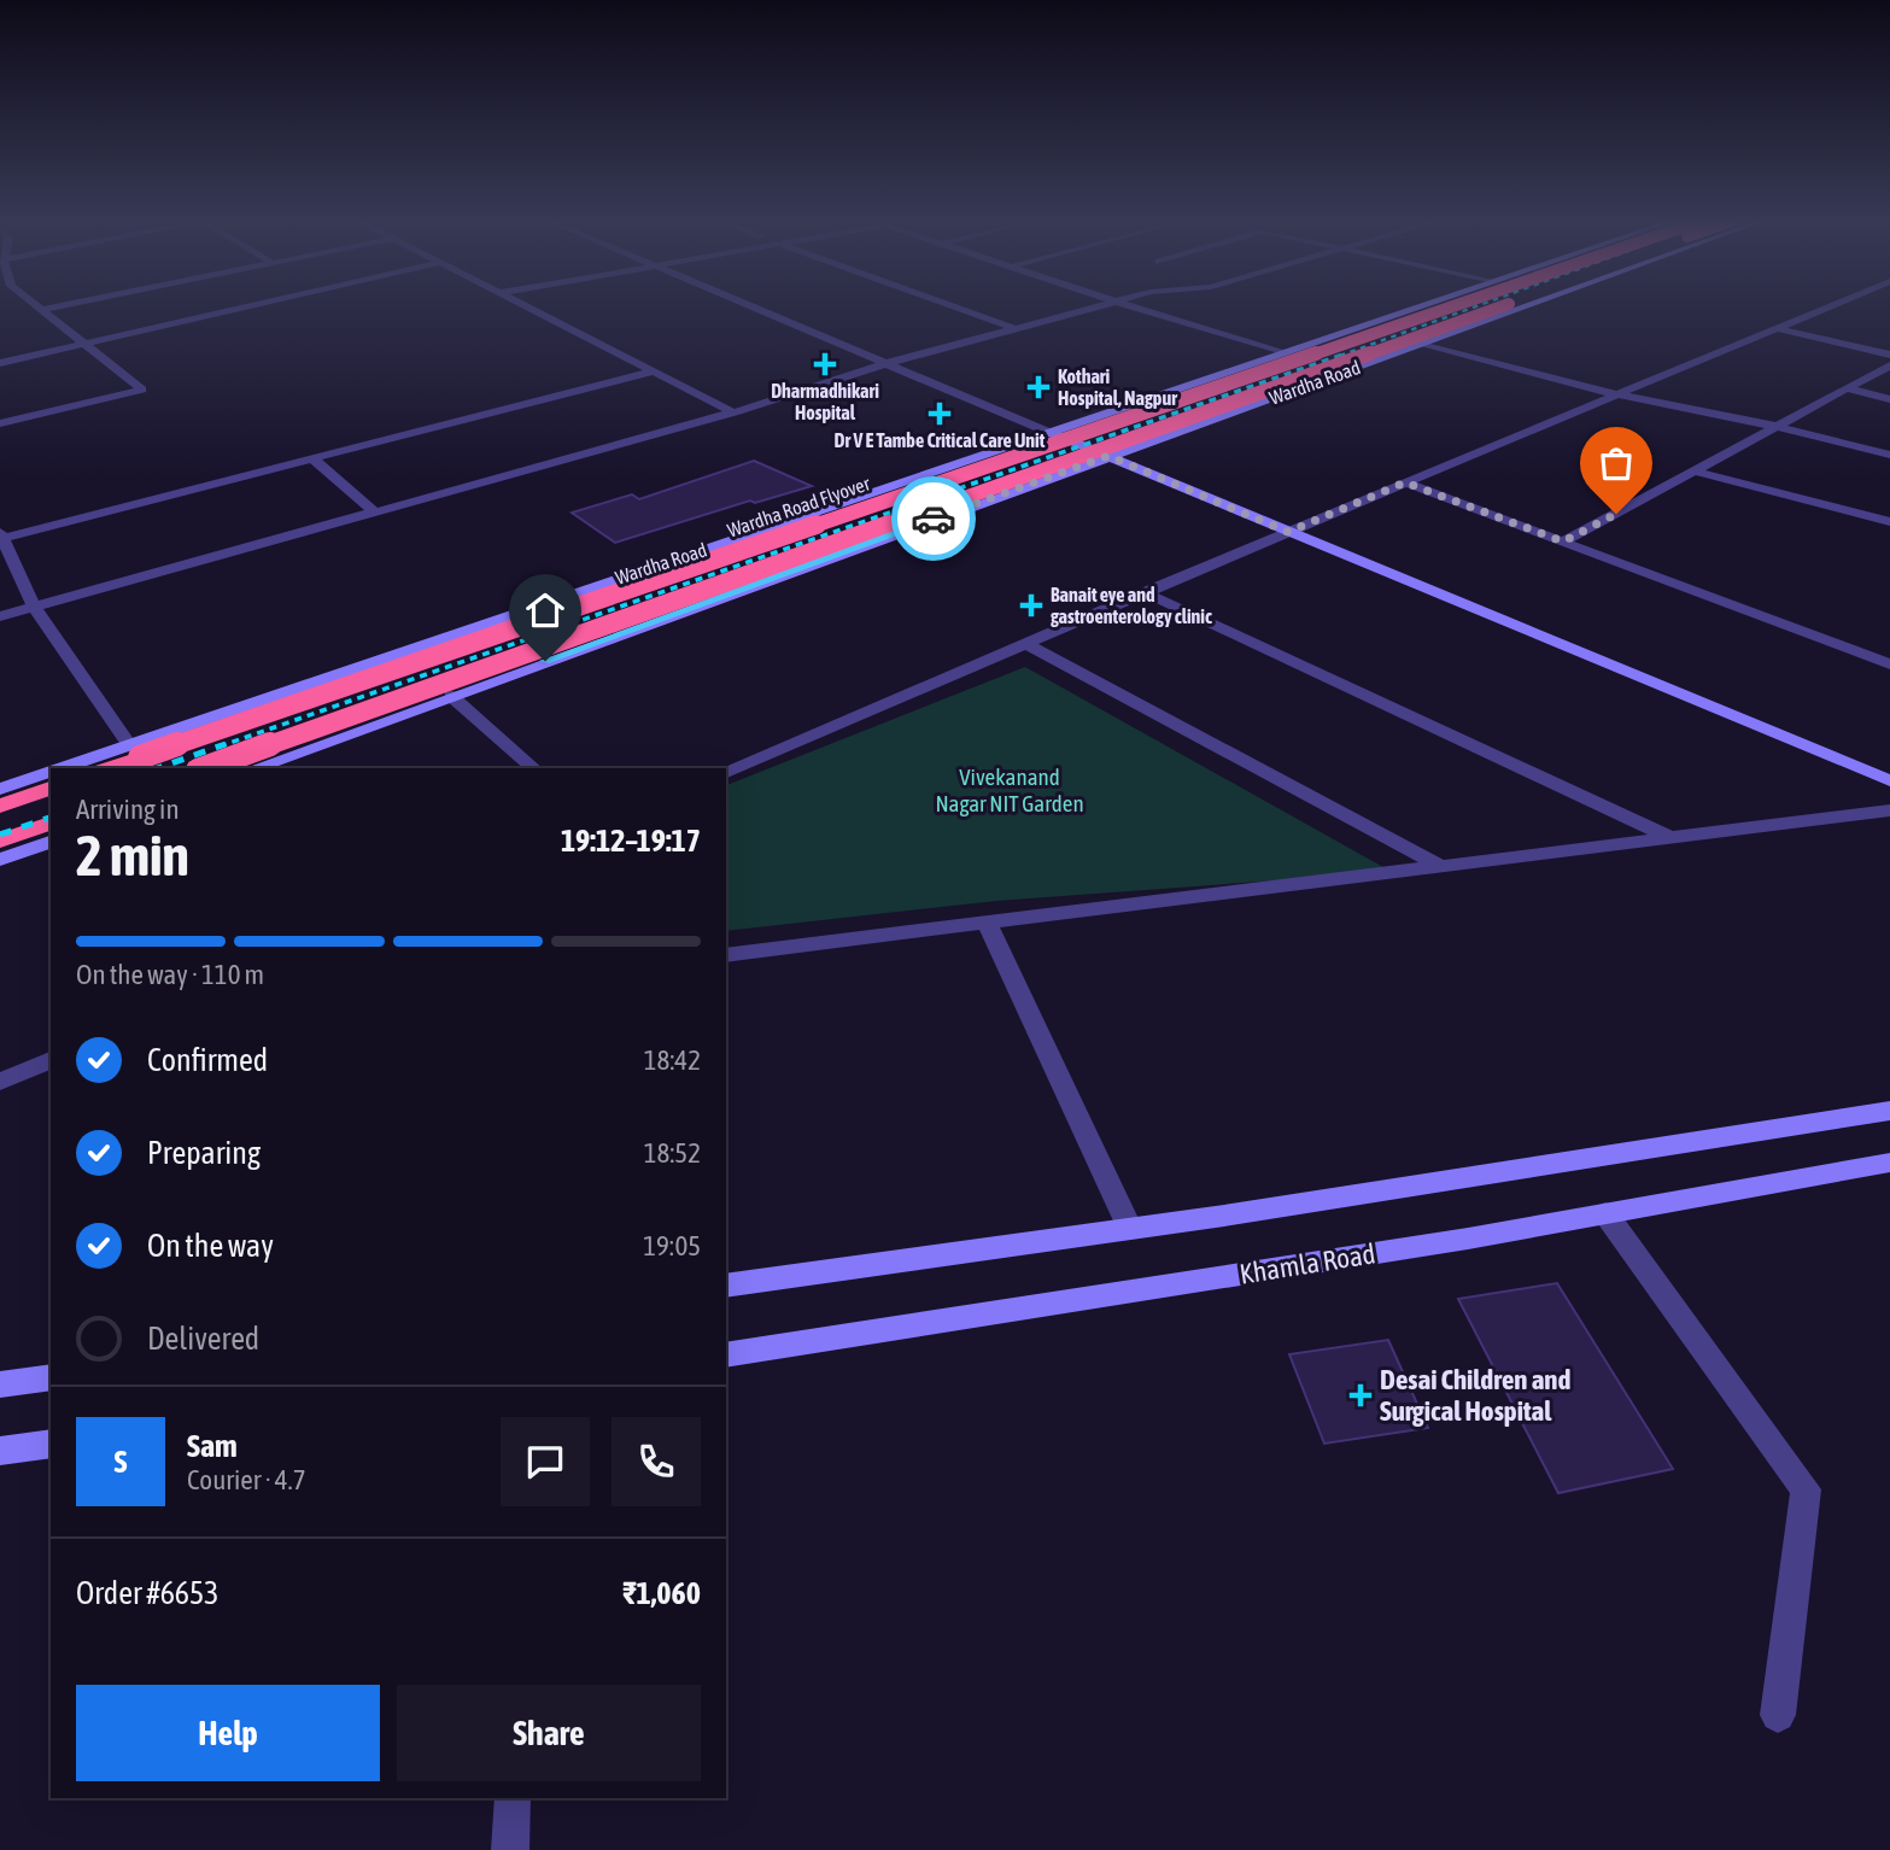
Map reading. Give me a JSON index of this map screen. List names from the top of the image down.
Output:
{
  "streets": {
    "highway": ["Wardha Road Flyover"],
    "street": ["Wardha Road", "Khamla Road"]
  },
  "parks": ["Vivekanand Nagar NIT Garden"],
  "places": {
    "health": [
      "Dharmadhikari Hospital",
      "Kothari Hospital, Nagpur",
      "Dr V E Tambe Critical Care Unit",
      "Banait eye and gastroenterology clinic",
      "Desai Children and Surgical Hospital"
    ]
  },
  "page": {
    "heading": ["2 min", "Arriving in", "19:12–19:17"],
    "panel": [
      "Sam",
      "Courier · 4.7",
      "Order #6653",
      "₹1,060"
    ],
    "bar": "On the way · 110 m",
    "list": [
      ["Confirmed", "18:42"],
      ["Preparing", "18:52"],
      ["On the way", "19:05"],
      "Delivered"
    ],
    "round": "S",
    "buttons": ["Help", "Share"]
  }
}
